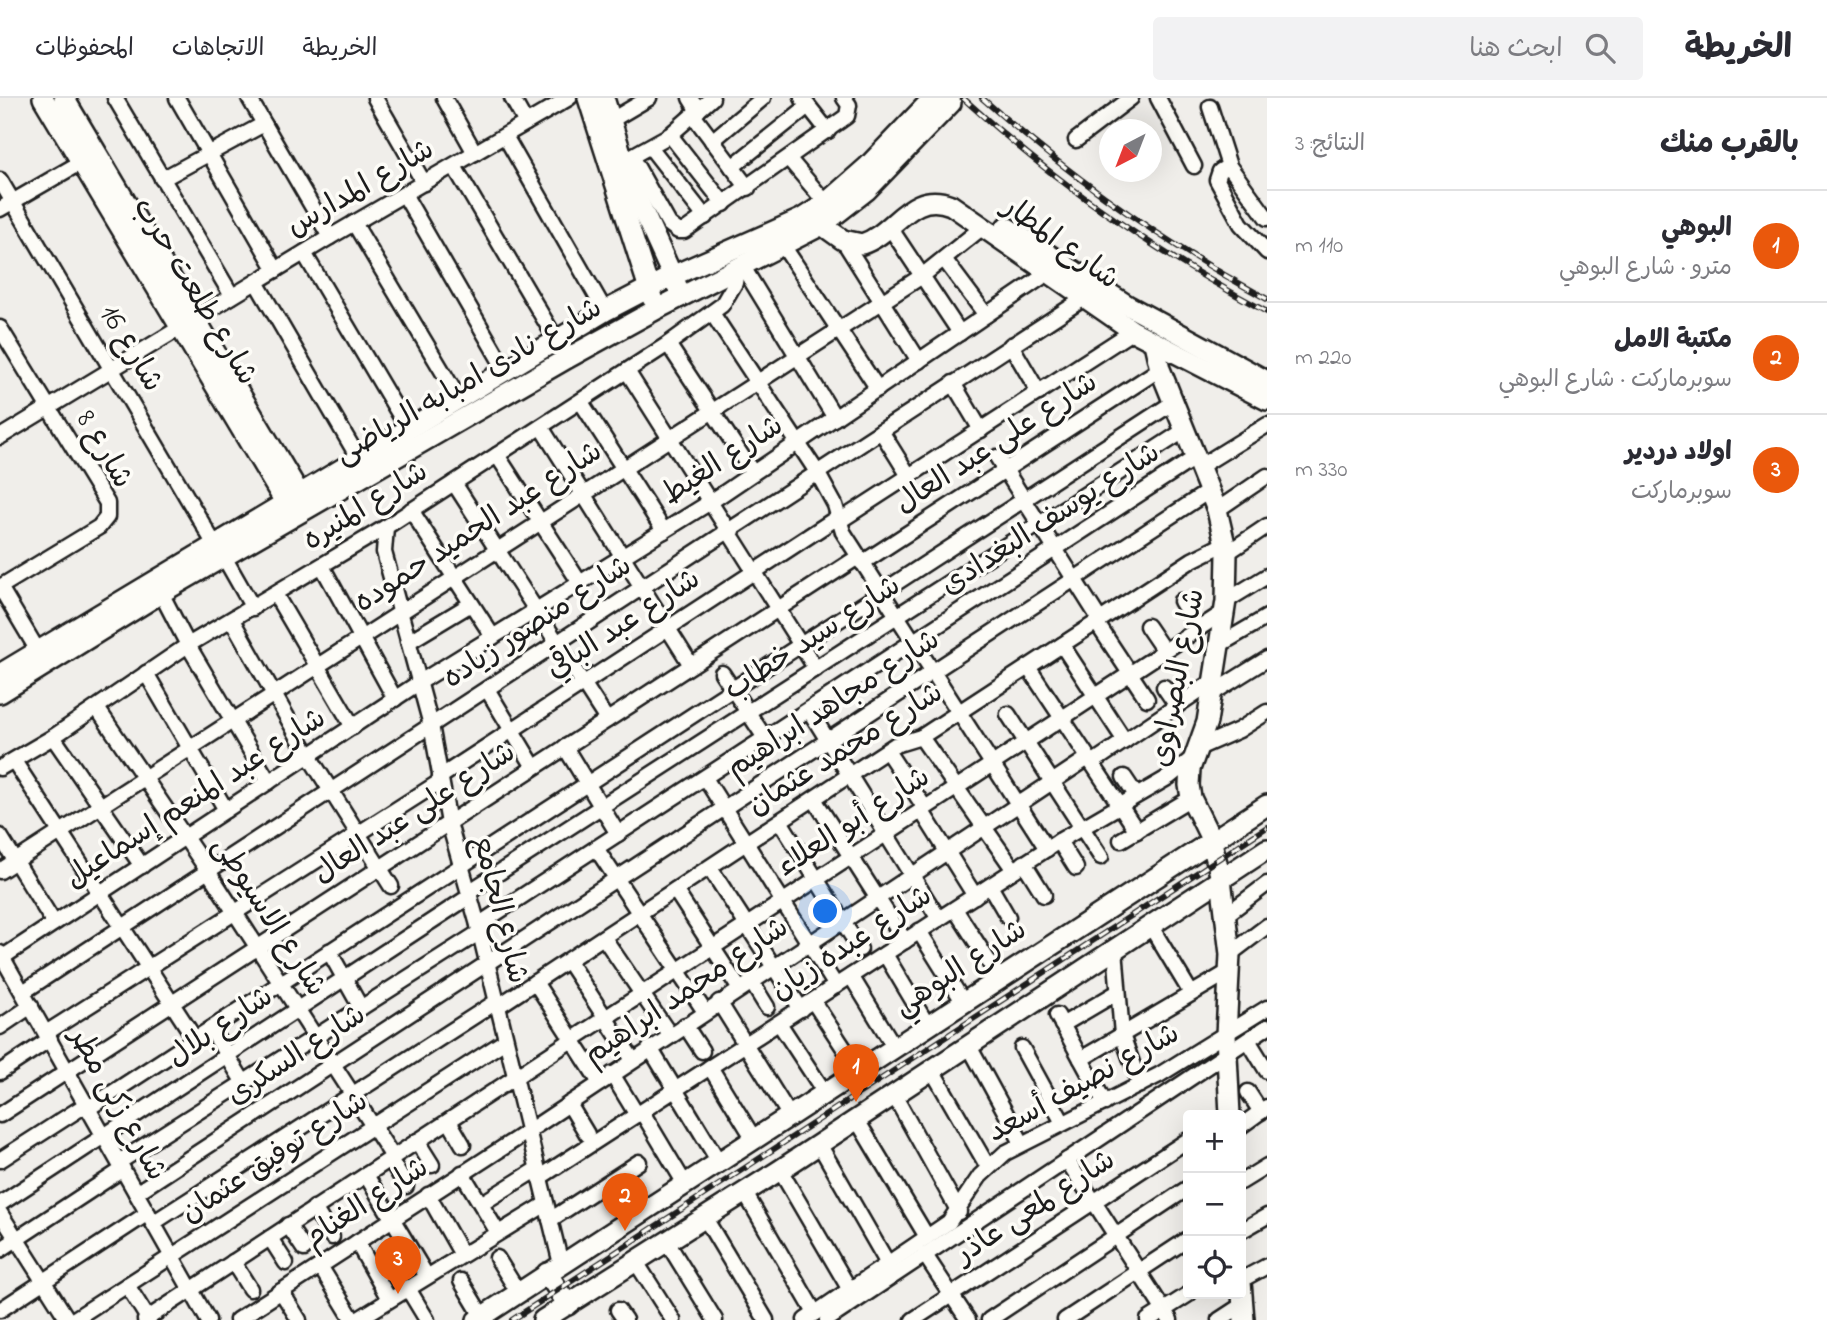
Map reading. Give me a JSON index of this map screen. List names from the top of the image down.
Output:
{
  "streets": {
    "street": [
      "شارع المدارس",
      "شارع المطار",
      "شارع طلعت حرب",
      "شارع 16",
      "شارع نادى امبابه الرياضى",
      "شارع على عبد العال",
      "شارع 8",
      "شارع الغيط",
      "شارع المنيره",
      "شارع يوسف البغدادى",
      "شارع عبد الحميد حموده",
      "شارع منصور زياده",
      "شارع عبد الباقي",
      "شارع سيد خطاب",
      "شارع البصراوى",
      "شارع مجاهد ابراهيم",
      "شارع محمد عثمان",
      "شارع عبد المنعم إسماعيل",
      "شارع أبو العلاء",
      "شارع الجامع",
      "شارع الاسيوطى",
      "شارع عبده زيان",
      "شارع البوهي",
      "شارع محمد ابراهيم",
      "شارع بلال",
      "شارع السكرى",
      "شارع نصيف أسعد",
      "شارع زكى مطر",
      "شارع توفيق عثمان",
      "شارع الغنام",
      "شارع لمعى عاذر"
    ]
  },
  "crossings": [
    ["شارع المدارس", "شارع طلعت حرب"],
    ["شارع المدارس", "شارع 16"],
    ["شارع المدارس", "شارع 8"],
    ["شارع المطار", "شارع نادى امبابه الرياضى"],
    ["شارع المطار", "شارع الغيط"],
    ["شارع المطار", "شارع عبد الحميد حموده"],
    ["شارع المطار", "شارع منصور زياده"],
    ["شارع المطار", "شارع عبد الباقي"],
    ["شارع المطار", "شارع البصراوى"],
    ["شارع طلعت حرب", "شارع نادى امبابه الرياضى"],
    ["شارع 16", "شارع نادى امبابه الرياضى"],
    ["شارع 16", "شارع المنيره"],
    ["شارع نادى امبابه الرياضى", "شارع المنيره"],
    ["شارع على عبد العال", "شارع البصراوى"],
    ["شارع على عبد العال", "شارع الجامع"],
    ["شارع على عبد العال", "شارع الاسيوطى"],
    ["شارع على عبد العال", "شارع زكى مطر"],
    ["شارع الغيط", "شارع عبد المنعم إسماعيل"],
    ["شارع الغيط", "شارع الجامع"],
    ["شارع المنيره", "شارع الجامع"],
    ["شارع المنيره", "شارع الاسيوطى"],
    ["شارع يوسف البغدادى", "شارع البصراوى"],
    ["شارع يوسف البغدادى", "شارع الجامع"],
    ["شارع يوسف البغدادى", "شارع الاسيوطى"],
    ["شارع يوسف البغدادى", "شارع زكى مطر"],
    ["شارع عبد الحميد حموده", "شارع الجامع"],
    ["شارع عبد الحميد حموده", "شارع الاسيوطى"],
    ["شارع منصور زياده", "شارع الجامع"],
    ["شارع منصور زياده", "شارع الاسيوطى"],
    ["شارع منصور زياده", "شارع زكى مطر"],
    ["شارع عبد الباقي", "شارع الجامع"],
    ["شارع عبد الباقي", "شارع الاسيوطى"],
    ["شارع عبد الباقي", "شارع زكى مطر"],
    ["شارع سيد خطاب", "شارع البصراوى"],
    ["شارع سيد خطاب", "شارع الجامع"],
    ["شارع سيد خطاب", "شارع بلال"],
    ["شارع البصراوى", "شارع مجاهد ابراهيم"],
    ["شارع البصراوى", "شارع محمد عثمان"],
    ["شارع البصراوى", "شارع أبو العلاء"],
    ["شارع البصراوى", "شارع عبده زيان"],
    ["شارع البصراوى", "شارع البوهي"],
    ["شارع البصراوى", "شارع محمد ابراهيم"],
    ["شارع البصراوى", "شارع نصيف أسعد"],
    ["شارع مجاهد ابراهيم", "شارع الجامع"],
    ["شارع مجاهد ابراهيم", "شارع السكرى"],
    ["شارع محمد عثمان", "شارع الجامع"],
    ["شارع محمد عثمان", "شارع الاسيوطى"],
    ["شارع محمد عثمان", "شارع زكى مطر"],
    ["شارع عبد المنعم إسماعيل", "شارع الجامع"],
    ["شارع عبد المنعم إسماعيل", "شارع الاسيوطى"],
    ["شارع عبد المنعم إسماعيل", "شارع زكى مطر"],
    ["شارع أبو العلاء", "شارع الجامع"],
    ["شارع أبو العلاء", "شارع الاسيوطى"],
    ["شارع أبو العلاء", "شارع زكى مطر"],
    ["شارع الجامع", "شارع عبده زيان"],
    ["شارع الجامع", "شارع البوهي"],
    ["شارع الجامع", "شارع محمد ابراهيم"],
    ["شارع الجامع", "شارع بلال"],
    ["شارع الجامع", "شارع السكرى"],
    ["شارع الجامع", "شارع توفيق عثمان"],
    ["شارع الجامع", "شارع الغنام"],
    ["شارع الاسيوطى", "شارع بلال"],
    ["شارع الاسيوطى", "شارع السكرى"],
    ["شارع الاسيوطى", "شارع توفيق عثمان"],
    ["شارع محمد ابراهيم", "شارع الغنام"],
    ["شارع بلال", "شارع زكى مطر"],
    ["شارع السكرى", "شارع زكى مطر"],
    ["شارع زكى مطر", "شارع توفيق عثمان"]
  ],
  "north": "bottom left",
  "page": {
    "header": "الخريطة",
    "search": "ابحث هنا",
    "nav": ["الخريطة", "الاتجاهات", "المحفوظات"],
    "heading": ["بالقرب منك", "النتائج: 3"],
    "list": [
      {
        "mark": "1",
        "name": "البوهي",
        "note": "مترو · شارع البوهي",
        "value": "110 m"
      },
      {
        "mark": "2",
        "name": "مكتبة الامل",
        "note": "سوبرماركت · شارع البوهي",
        "value": "220 m"
      },
      {
        "mark": "3",
        "name": "اولاد دردير",
        "note": "سوبرماركت",
        "value": "330 m"
      }
    ],
    "pins": ["1", "2", "3"],
    "map_buttons": ["+", "−"]
  }
}
